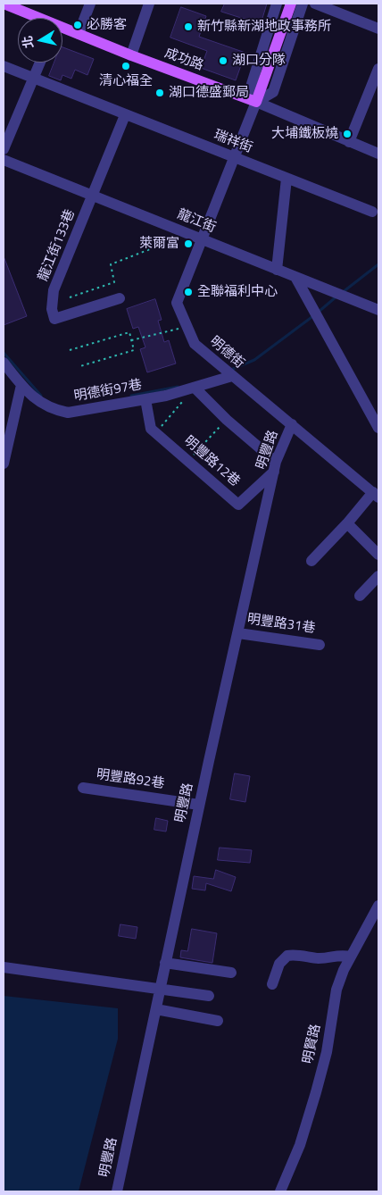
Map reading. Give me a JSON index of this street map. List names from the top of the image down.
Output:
{
  "streets": {
    "main road": ["成功路"],
    "street": [
      "瑞祥街",
      "龍江街",
      "龍江街133巷",
      "明德街",
      "明德街97巷",
      "明豐路",
      "明豐路12巷",
      "明豐路31巷",
      "明豐路92巷",
      "明賢路"
    ]
  },
  "crossings": [
    ["成功路", "明德街"],
    ["瑞祥街", "明德街"],
    ["龍江街", "龍江街133巷"],
    ["龍江街", "明德街"],
    ["明德街", "明德街97巷"],
    ["明德街", "明豐路"],
    ["明德街97巷", "明豐路12巷"],
    ["明豐路", "明豐路12巷"],
    ["明豐路", "明豐路31巷"],
    ["明豐路", "明豐路92巷"]
  ],
  "places": [
    "必勝客",
    "新竹縣新湖地政事務所",
    "湖口分隊",
    "清心福全",
    "湖口德盛郵局",
    "大埔鐵板燒",
    "萊爾富",
    "全聯福利中心"
  ],
  "north": "left"
}
